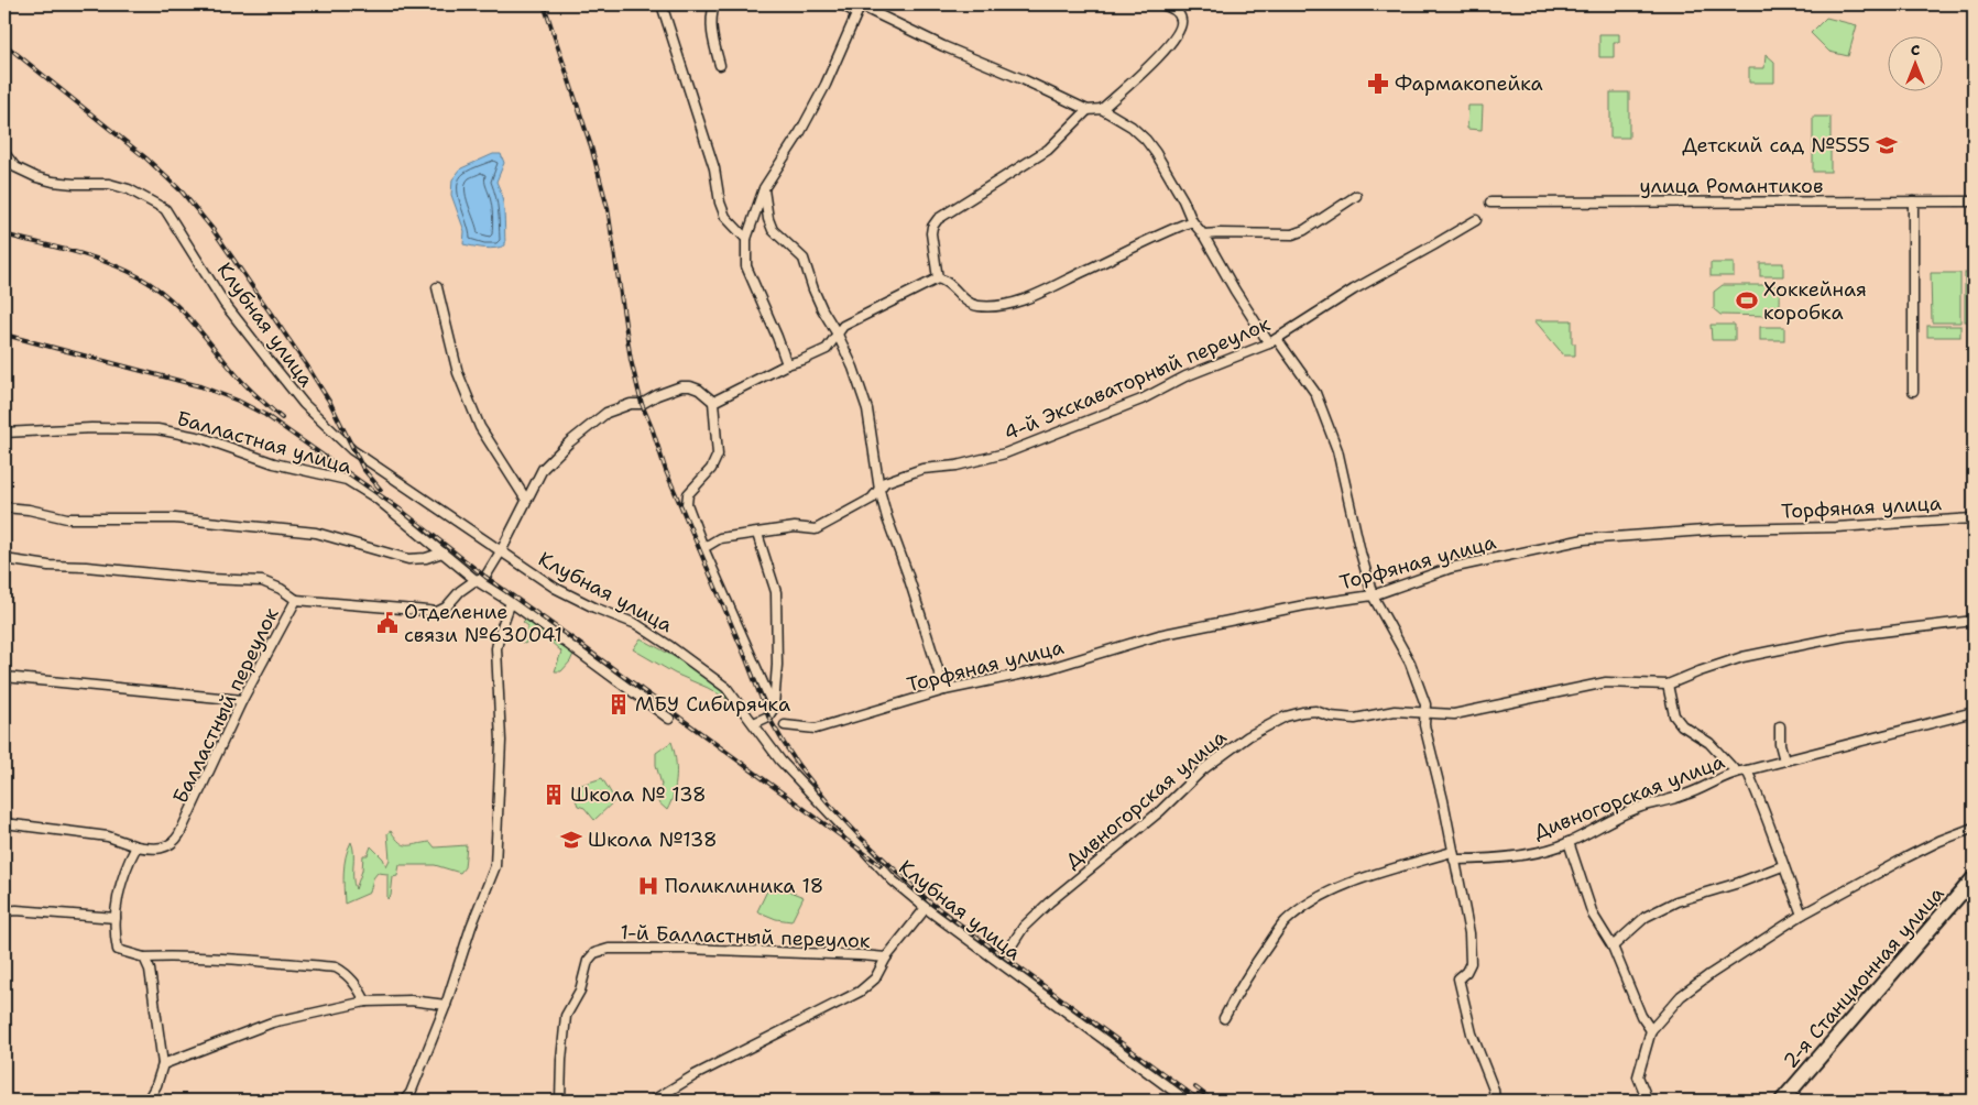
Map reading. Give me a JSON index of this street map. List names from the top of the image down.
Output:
{
  "streets": {
    "main road": ["2-я Станционная улица"],
    "street": [
      "улица Романтиков",
      "Клубная улица",
      "4-й Экскаваторный переулок",
      "Балластная улица",
      "Торфяная улица",
      "Балластный переулок",
      "Дивногорская улица",
      "1-й Балластный переулок"
    ]
  },
  "crossings": [
    ["Клубная улица", "Балластный переулок"],
    ["Клубная улица", "1-й Балластный переулок"],
    ["Балластная улица", "Балластный переулок"]
  ],
  "places": {
    "pharmacy": ["Фармакопейка"],
    "school or university": ["Детский сад №555", "Школа №138"],
    "sports": ["Хоккейная коробка"],
    "public building": ["Отделение связи №630041"],
    "building": ["МБУ Сибирячка", "Школа № 138"],
    "hospital": ["Поликлиника 18"]
  },
  "north": "top"
}
